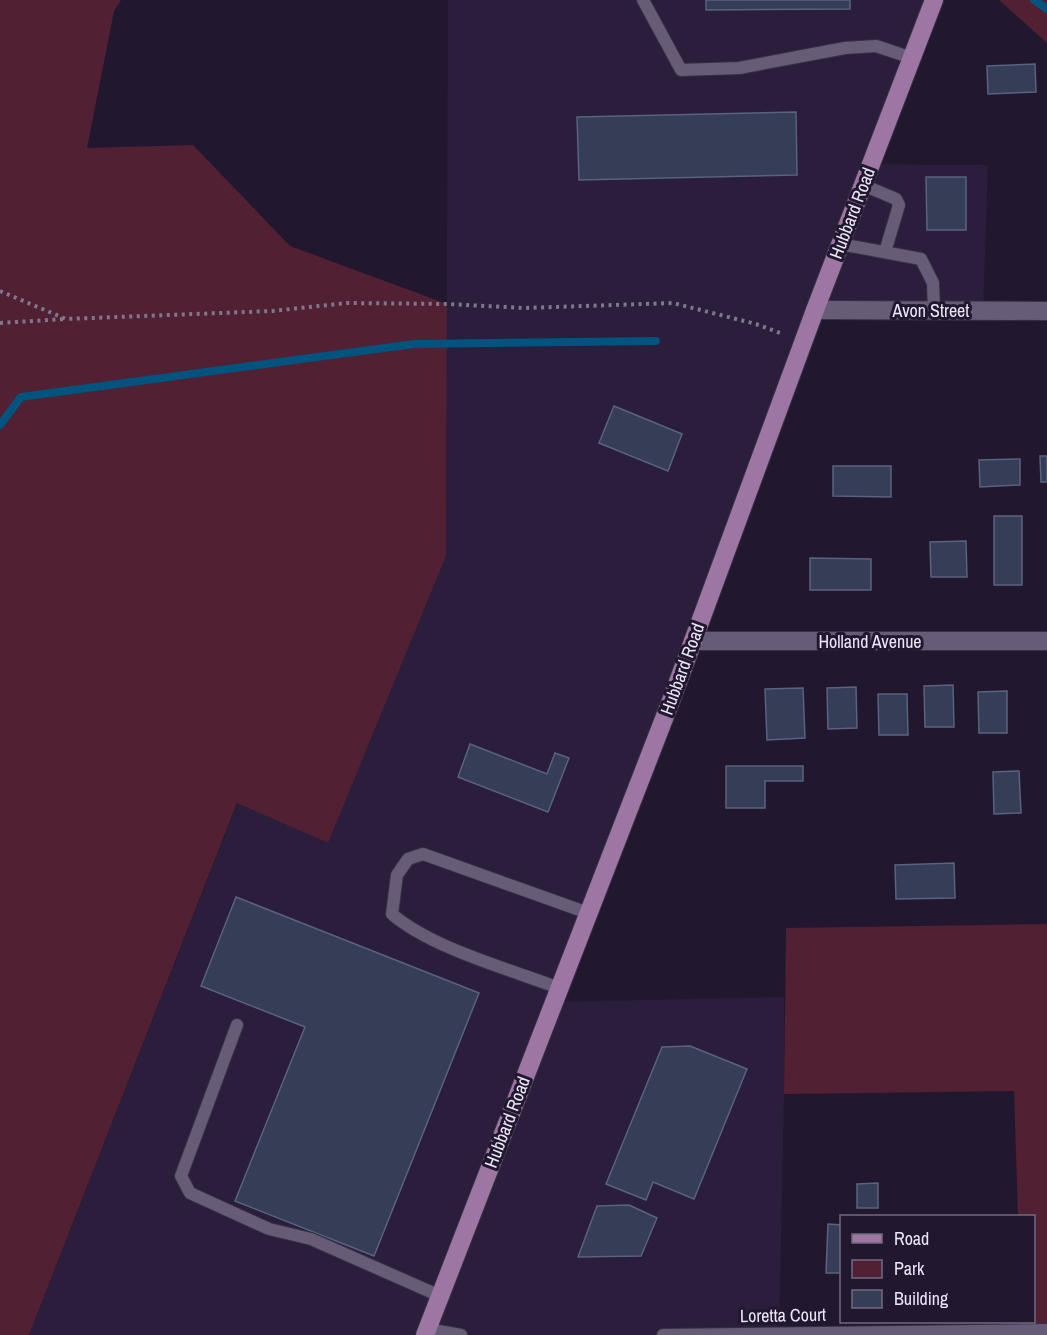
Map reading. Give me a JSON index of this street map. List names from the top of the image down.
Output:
{
  "streets": {
    "main road": ["Hubbard Road"],
    "street": ["Avon Street", "Holland Avenue"],
    "lane": ["Loretta Court"]
  },
  "crossings": [
    ["Hubbard Road", "Avon Street"],
    ["Hubbard Road", "Holland Avenue"]
  ],
  "legend": ["Road", "Park", "Building"]
}
